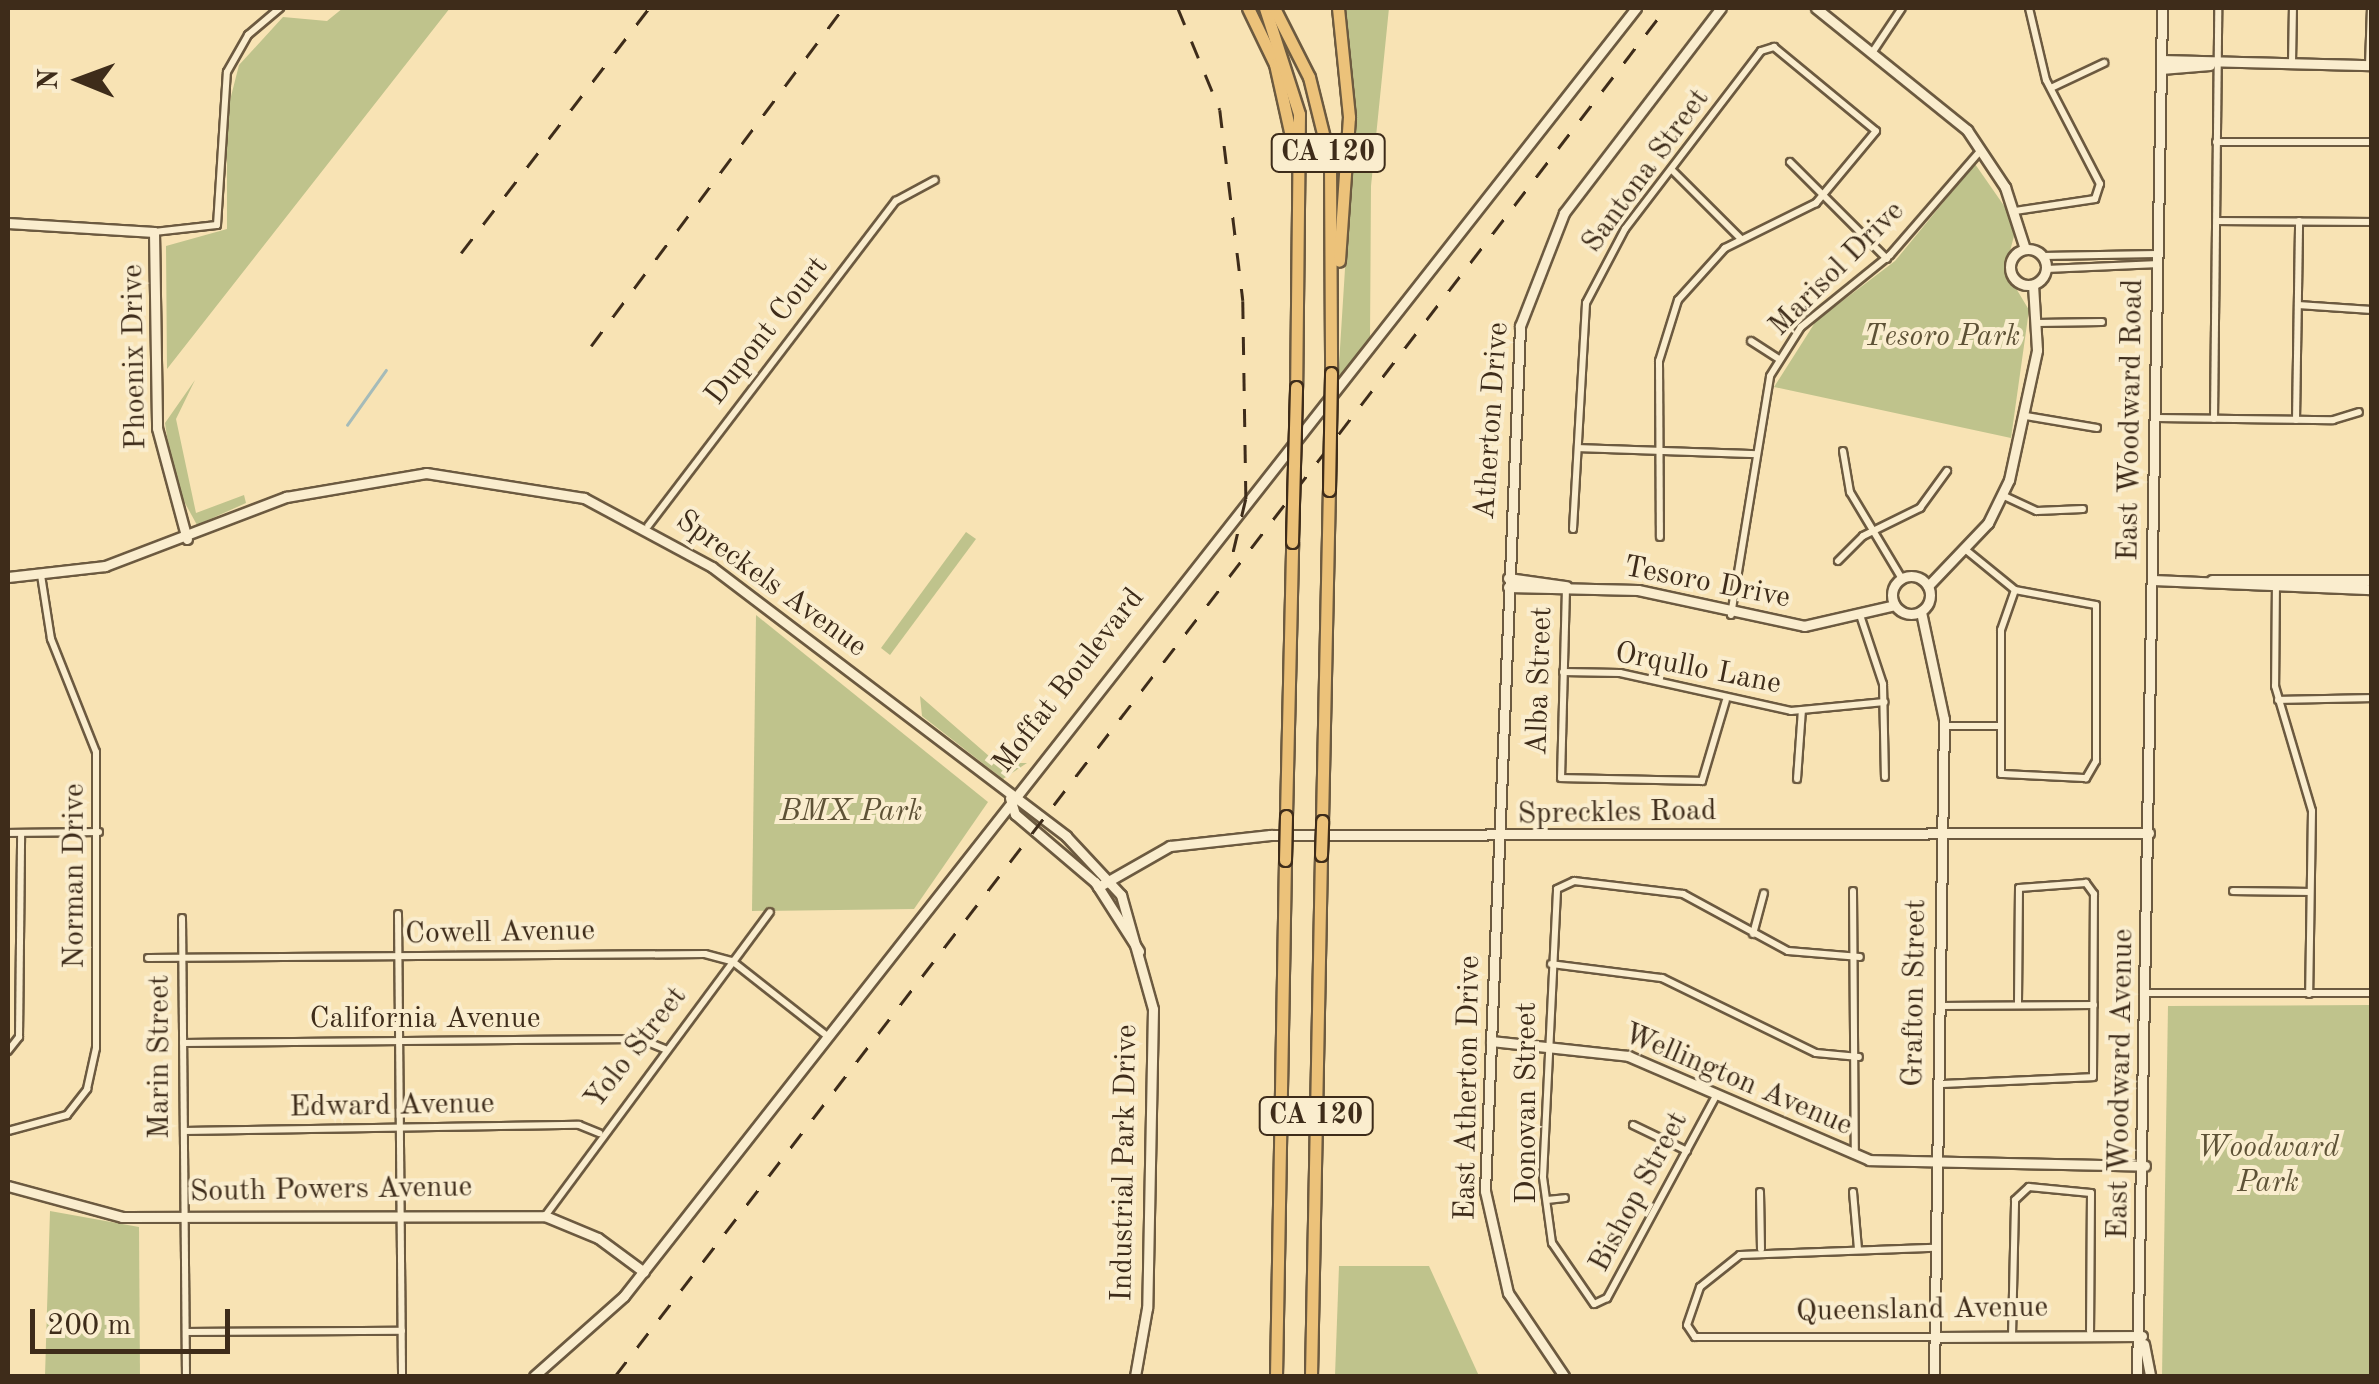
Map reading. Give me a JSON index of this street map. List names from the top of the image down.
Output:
{
  "streets": {
    "highway": ["CA 120"],
    "street": [
      "Santona Street",
      "Marisol Drive",
      "Dupont Court",
      "Phoenix Drive",
      "East Woodward Road",
      "Atherton Drive",
      "Tesoro Drive",
      "Spreckels Avenue",
      "Orqullo Lane",
      "Moffat Boulevard",
      "Alba Street",
      "Spreckles Road",
      "Norman Drive",
      "Cowell Avenue",
      "Grafton Street",
      "California Avenue",
      "Yolo Street",
      "Marin Street",
      "Wellington Avenue",
      "East Woodward Avenue",
      "East Atherton Drive",
      "Donovan Street",
      "Edward Avenue",
      "Industrial Park Drive",
      "South Powers Avenue",
      "Bishop Street",
      "Queensland Avenue"
    ]
  },
  "crossings": [
    ["Marisol Drive", "Tesoro Drive"],
    ["Dupont Court", "Spreckels Avenue"],
    ["Phoenix Drive", "Spreckels Avenue"],
    ["East Woodward Road", "Spreckles Road"],
    ["East Woodward Road", "East Woodward Avenue"],
    ["Atherton Drive", "Tesoro Drive"],
    ["Atherton Drive", "Spreckles Road"],
    ["Atherton Drive", "East Atherton Drive"],
    ["Tesoro Drive", "Alba Street"],
    ["Spreckels Avenue", "Moffat Boulevard"],
    ["Spreckels Avenue", "Norman Drive"],
    ["Spreckels Avenue", "Industrial Park Drive"],
    ["Orqullo Lane", "Alba Street"],
    ["Moffat Boulevard", "Industrial Park Drive"],
    ["Moffat Boulevard", "South Powers Avenue"],
    ["Spreckles Road", "Grafton Street"],
    ["Spreckles Road", "East Woodward Avenue"],
    ["Spreckles Road", "East Atherton Drive"],
    ["Spreckles Road", "Industrial Park Drive"],
    ["Cowell Avenue", "Yolo Street"],
    ["Cowell Avenue", "Marin Street"],
    ["Grafton Street", "Wellington Avenue"],
    ["Grafton Street", "Queensland Avenue"],
    ["California Avenue", "Yolo Street"],
    ["California Avenue", "Marin Street"],
    ["Yolo Street", "Edward Avenue"],
    ["Yolo Street", "South Powers Avenue"],
    ["Marin Street", "Edward Avenue"],
    ["Marin Street", "South Powers Avenue"],
    ["Wellington Avenue", "East Woodward Avenue"],
    ["Wellington Avenue", "East Atherton Drive"],
    ["Wellington Avenue", "Donovan Street"],
    ["Wellington Avenue", "Bishop Street"],
    ["East Woodward Avenue", "Queensland Avenue"],
    ["Donovan Street", "Bishop Street"]
  ],
  "parks": ["Tesoro Park", "BMX Park", "Woodward Park"],
  "scale_bar": "200 m",
  "north": "left"
}
